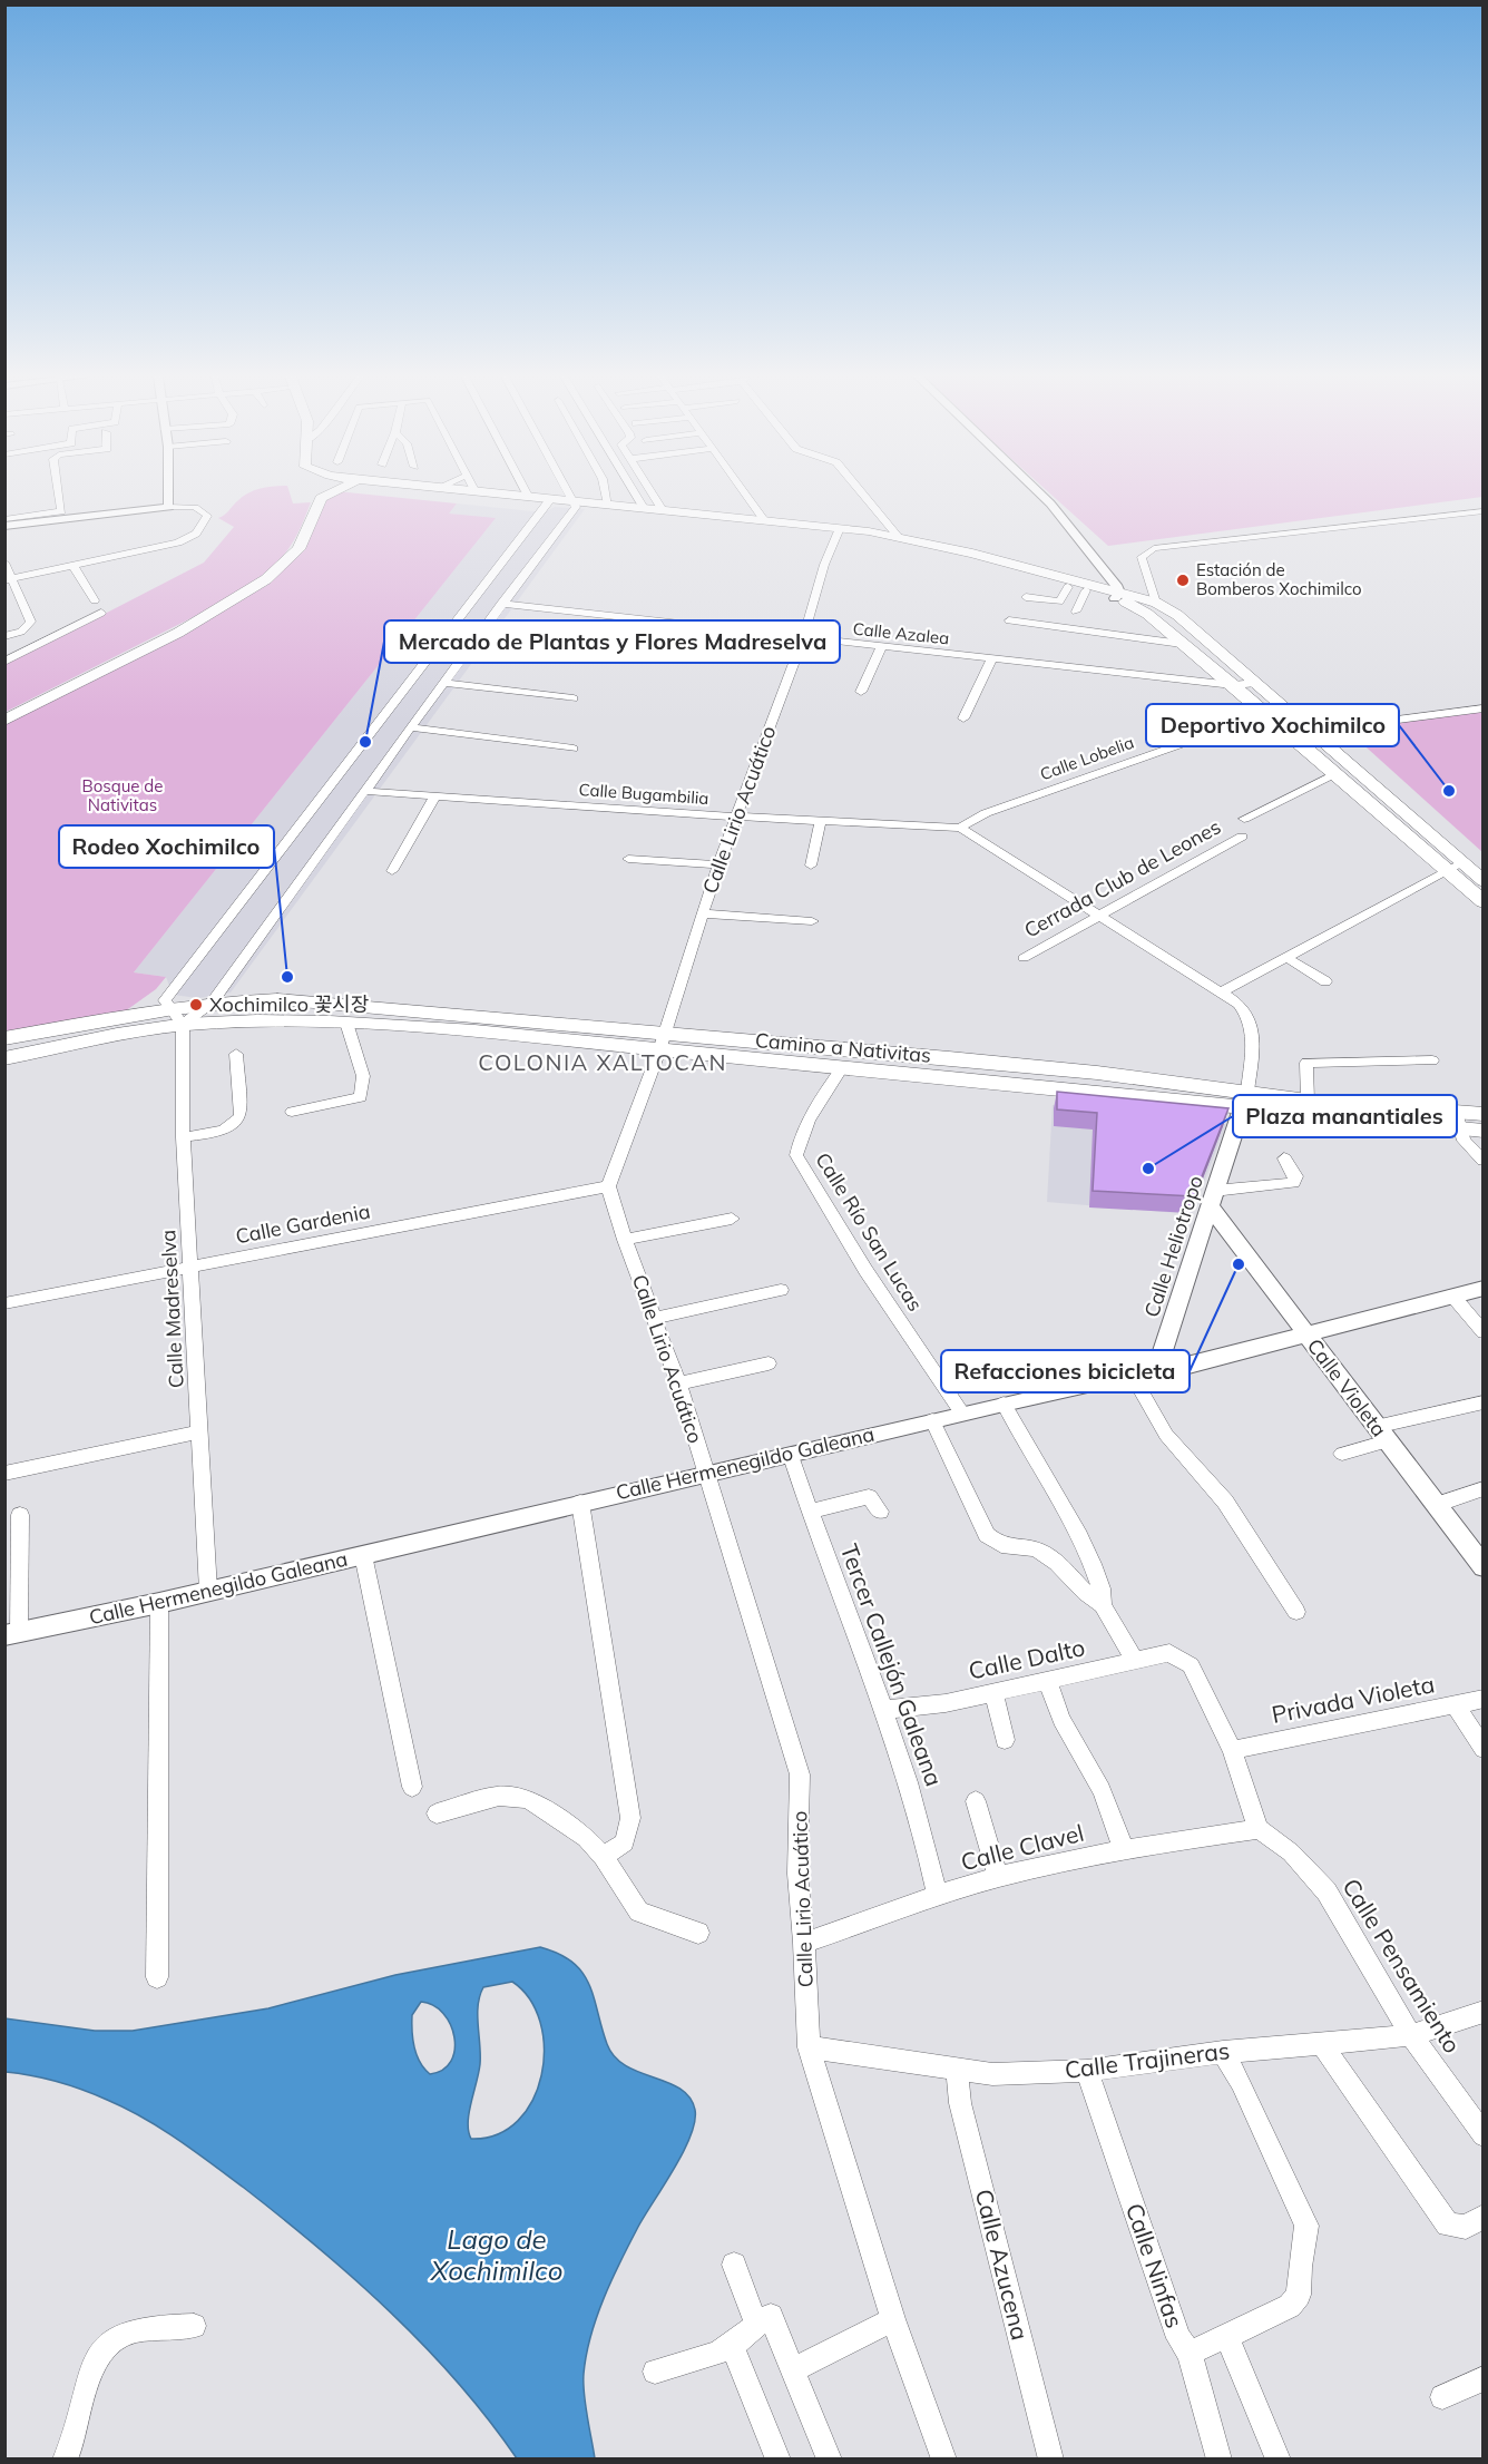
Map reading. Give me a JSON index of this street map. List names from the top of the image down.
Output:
{
  "streets": {
    "main road": ["Camino a Nativitas"],
    "street": [
      "Calle Azalea",
      "Calle Lobelia",
      "Calle Bugambilia",
      "Calle Lirio Acuático",
      "Cerrada Club de Leones",
      "Calle Gardenia",
      "Calle Río San Lucas",
      "Calle Heliotropo",
      "Calle Madreselva",
      "Calle Violeta",
      "Calle Hermenegildo Galeana",
      "Calle Dalto",
      "Tercer Callejón Galeana",
      "Privada Violeta",
      "Calle Clavel",
      "Calle Pensamiento",
      "Calle Trajineras",
      "Calle Azucena",
      "Calle Ninfas"
    ]
  },
  "crossings": [
    ["Calle Azalea", "Calle Lirio Acuático"],
    ["Calle Lobelia", "Calle Bugambilia"],
    ["Calle Lobelia", "Calle Heliotropo"],
    ["Calle Bugambilia", "Calle Lirio Acuático"],
    ["Calle Bugambilia", "Calle Heliotropo"],
    ["Calle Lirio Acuático", "Camino a Nativitas"],
    ["Calle Lirio Acuático", "Calle Gardenia"],
    ["Calle Lirio Acuático", "Calle Hermenegildo Galeana"],
    ["Calle Lirio Acuático", "Calle Clavel"],
    ["Calle Lirio Acuático", "Calle Trajineras"],
    ["Cerrada Club de Leones", "Calle Heliotropo"],
    ["Camino a Nativitas", "Calle Río San Lucas"],
    ["Camino a Nativitas", "Calle Heliotropo"],
    ["Camino a Nativitas", "Calle Madreselva"],
    ["Calle Gardenia", "Calle Madreselva"],
    ["Calle Río San Lucas", "Calle Hermenegildo Galeana"],
    ["Calle Heliotropo", "Calle Violeta"],
    ["Calle Heliotropo", "Calle Hermenegildo Galeana"],
    ["Calle Madreselva", "Calle Hermenegildo Galeana"],
    ["Calle Violeta", "Calle Hermenegildo Galeana"],
    ["Calle Hermenegildo Galeana", "Tercer Callejón Galeana"],
    ["Calle Dalto", "Tercer Callejón Galeana"],
    ["Calle Dalto", "Privada Violeta"],
    ["Tercer Callejón Galeana", "Calle Clavel"],
    ["Calle Clavel", "Calle Pensamiento"],
    ["Calle Pensamiento", "Calle Trajineras"],
    ["Calle Trajineras", "Calle Azucena"],
    ["Calle Trajineras", "Calle Ninfas"]
  ],
  "districts": ["COLONIA XALTOCAN"],
  "water": ["Lago de Xochimilco"],
  "parks": ["Bosque de Nativitas"],
  "places": [
    "Estación de Bomberos Xochimilco",
    "Mercado de Plantas y Flores Madreselva",
    "Deportivo Xochimilco",
    "Rodeo Xochimilco",
    "Xochimilco 꽃시장",
    "Plaza manantiales",
    "Refacciones bicicleta"
  ]
}
